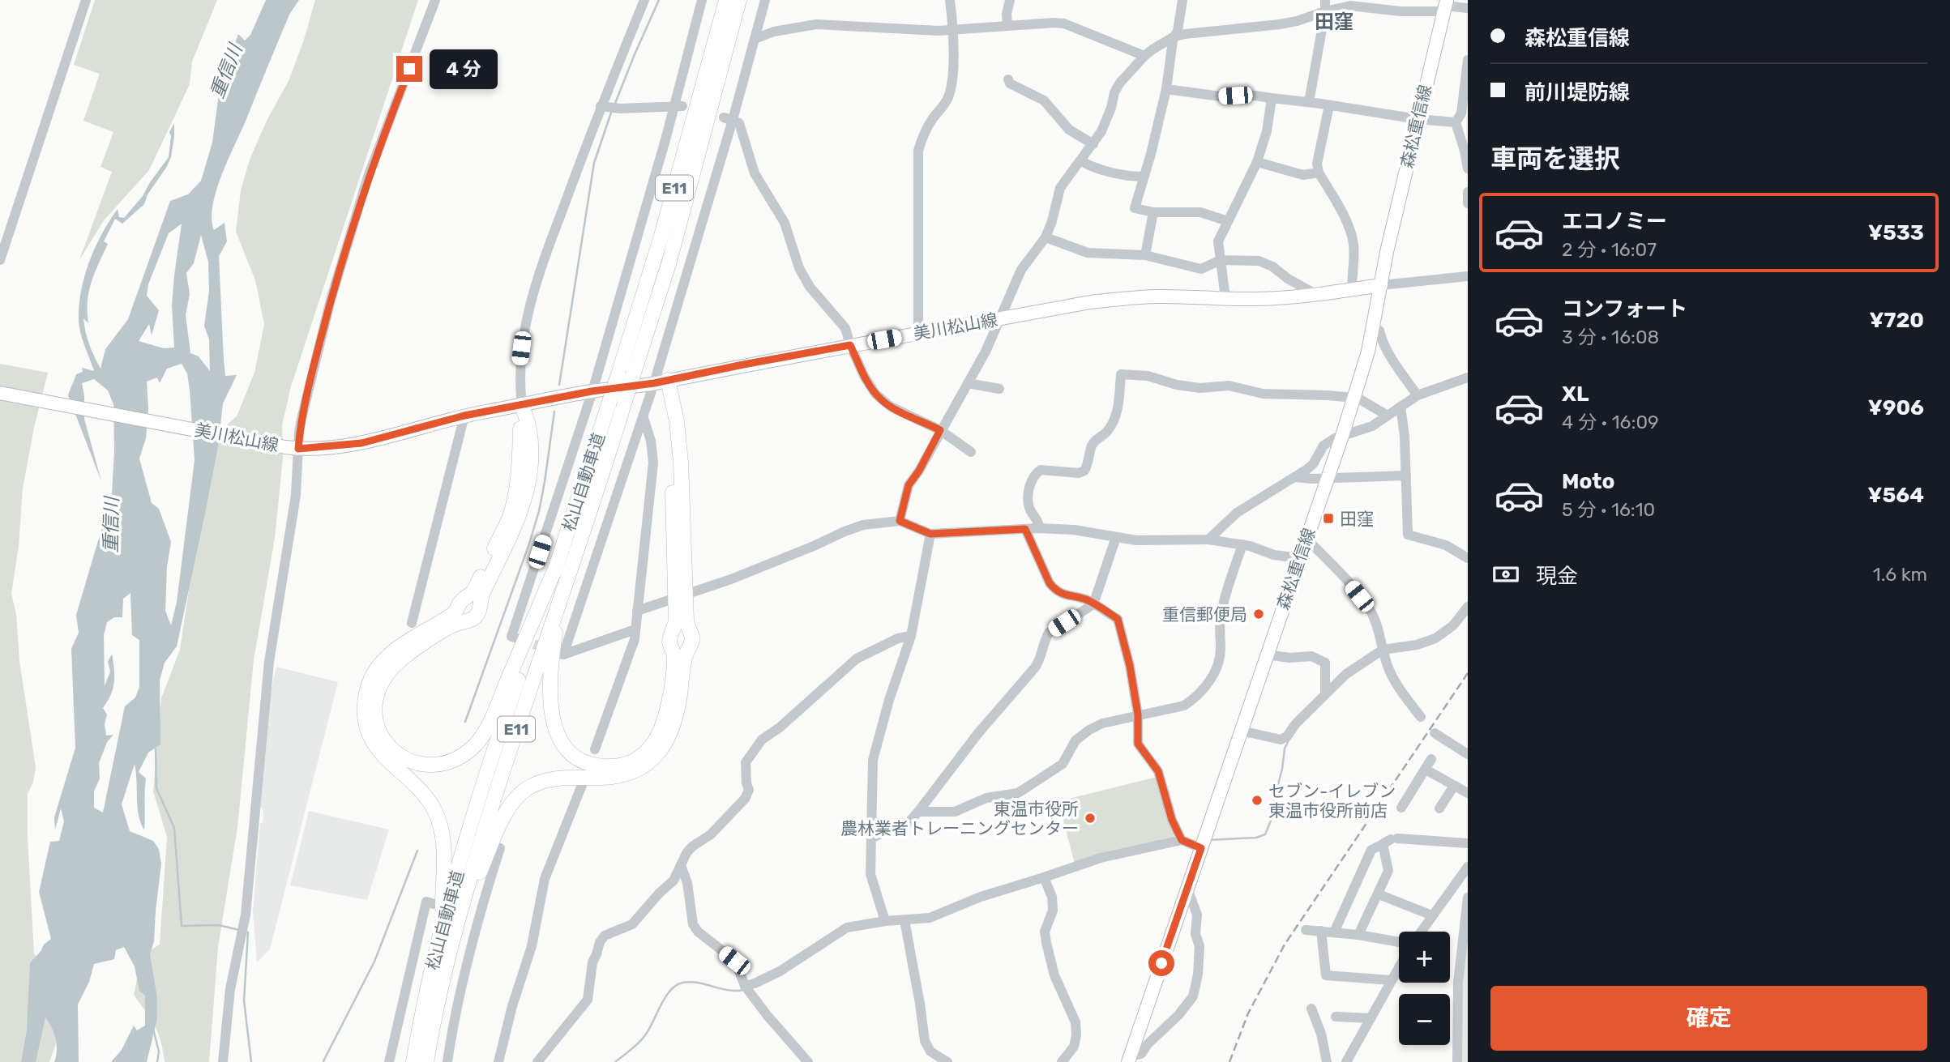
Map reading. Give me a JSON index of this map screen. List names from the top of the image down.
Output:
{
  "streets": {
    "highway": ["E11", "松山自動車道"],
    "main road": ["森松重信線", "美川松山線"]
  },
  "crossings": [
    ["森松重信線", "美川松山線"]
  ],
  "districts": ["田窪"],
  "water": ["重信川"],
  "places": {
    "transit": ["田窪"],
    "other": ["重信郵便局", "セブン-イレブン 東温市役所前店", "東温市役所 農林業者トレーニングセンター"]
  },
  "page": {
    "banner": ["森松重信線", "前川堤防線"],
    "bubble": "4 分",
    "heading": "車両を選択",
    "list": [
      {
        "name": "エコノミー",
        "note": "2 分 · 16:07",
        "value": "¥533"
      },
      {
        "name": "コンフォート",
        "note": "3 分 · 16:08",
        "value": "¥720"
      },
      {
        "name": "XL",
        "note": "4 分 · 16:09",
        "value": "¥906"
      },
      {
        "name": "Moto",
        "note": "5 分 · 16:10",
        "value": "¥564"
      }
    ],
    "pay": ["現金", "1.6 km"],
    "map_buttons": ["+", "−"],
    "buttons": "確定"
  }
}
